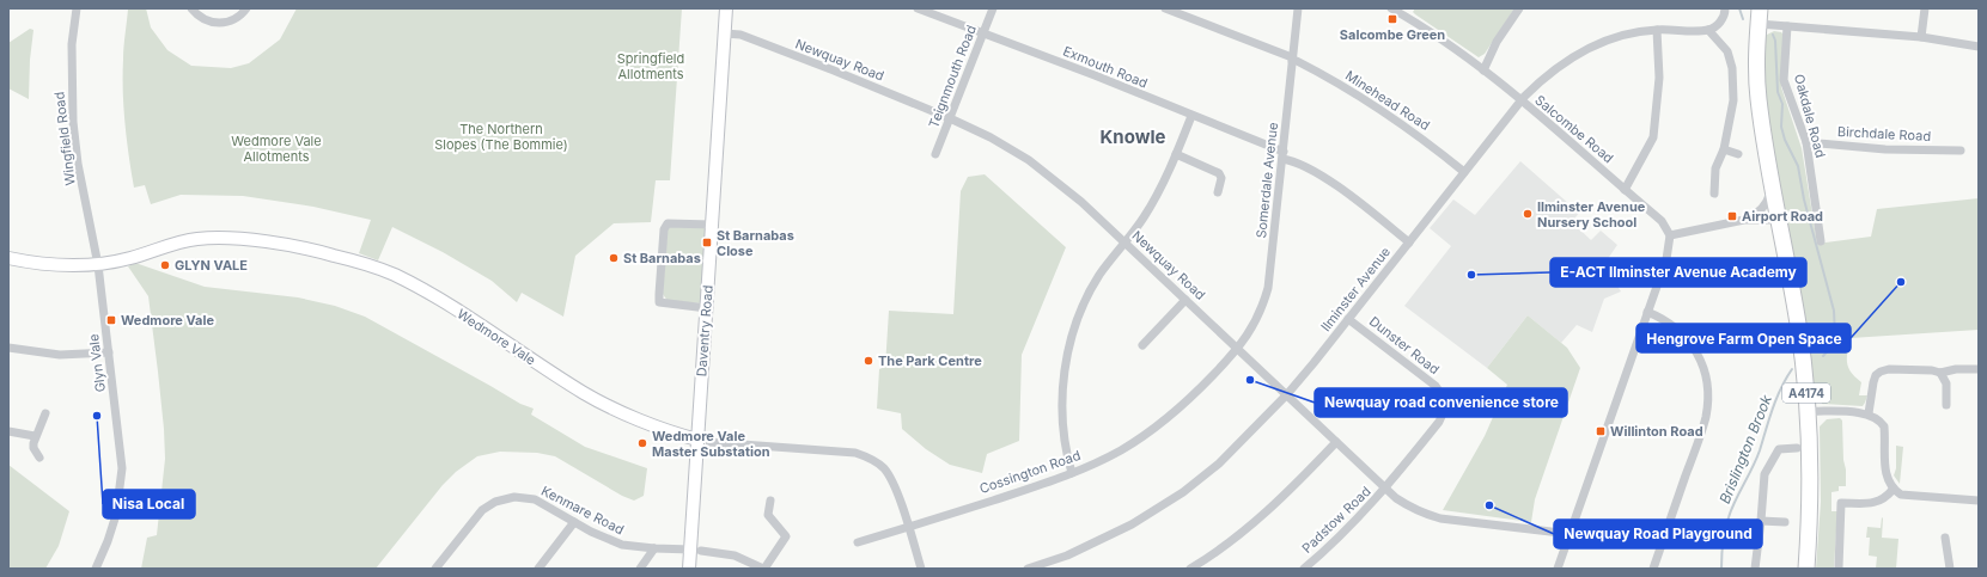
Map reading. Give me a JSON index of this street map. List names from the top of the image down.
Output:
{
  "streets": {
    "highway": ["A4174"],
    "street": [
      "Newquay Road",
      "Exmouth Road",
      "Teignmouth Road",
      "Minehead Road",
      "Oakdale Road",
      "Salcombe Road",
      "Birchdale Road",
      "Wingfield Road",
      "Somerdale Avenue",
      "Ilminster Avenue",
      "Daventry Road",
      "Wedmore Vale",
      "Dunster Road",
      "Glyn Vale",
      "Cossington Road",
      "Kenmare Road",
      "Padstow Road"
    ]
  },
  "crossings": [
    ["Newquay Road", "Teignmouth Road"],
    ["Newquay Road", "Somerdale Avenue"],
    ["Newquay Road", "Ilminster Avenue"],
    ["Newquay Road", "Daventry Road"],
    ["Newquay Road", "Dunster Road"],
    ["Newquay Road", "Cossington Road"],
    ["Newquay Road", "Padstow Road"],
    ["Exmouth Road", "Teignmouth Road"],
    ["Exmouth Road", "Somerdale Avenue"],
    ["Exmouth Road", "Ilminster Avenue"],
    ["Minehead Road", "Somerdale Avenue"],
    ["Minehead Road", "Ilminster Avenue"],
    ["Oakdale Road", "Birchdale Road"],
    ["Salcombe Road", "Ilminster Avenue"],
    ["Wingfield Road", "Wedmore Vale"],
    ["Wingfield Road", "Glyn Vale"],
    ["Somerdale Avenue", "Cossington Road"],
    ["Ilminster Avenue", "Dunster Road"],
    ["Daventry Road", "Wedmore Vale"],
    ["Daventry Road", "Kenmare Road"],
    ["Wedmore Vale", "Glyn Vale"],
    ["Dunster Road", "Padstow Road"]
  ],
  "districts": ["Knowle"],
  "water": ["Brislington Brook"],
  "parks": ["Springfield Allotments", "The Northern Slopes (The Bommie)", "Wedmore Vale Allotments"],
  "places": {
    "transit": [
      "Salcombe Green",
      "Airport Road",
      "St Barnabas Close",
      "Wedmore Vale",
      "Willinton Road"
    ],
    "other": [
      "Ilminster Avenue Nursery School",
      "St Barnabas",
      "GLYN VALE",
      "E-ACT Ilminster Avenue Academy",
      "Hengrove Farm Open Space",
      "The Park Centre",
      "Newquay road convenience store",
      "Nisa Local",
      "Wedmore Vale Master Substation",
      "Newquay Road Playground"
    ]
  }
}
